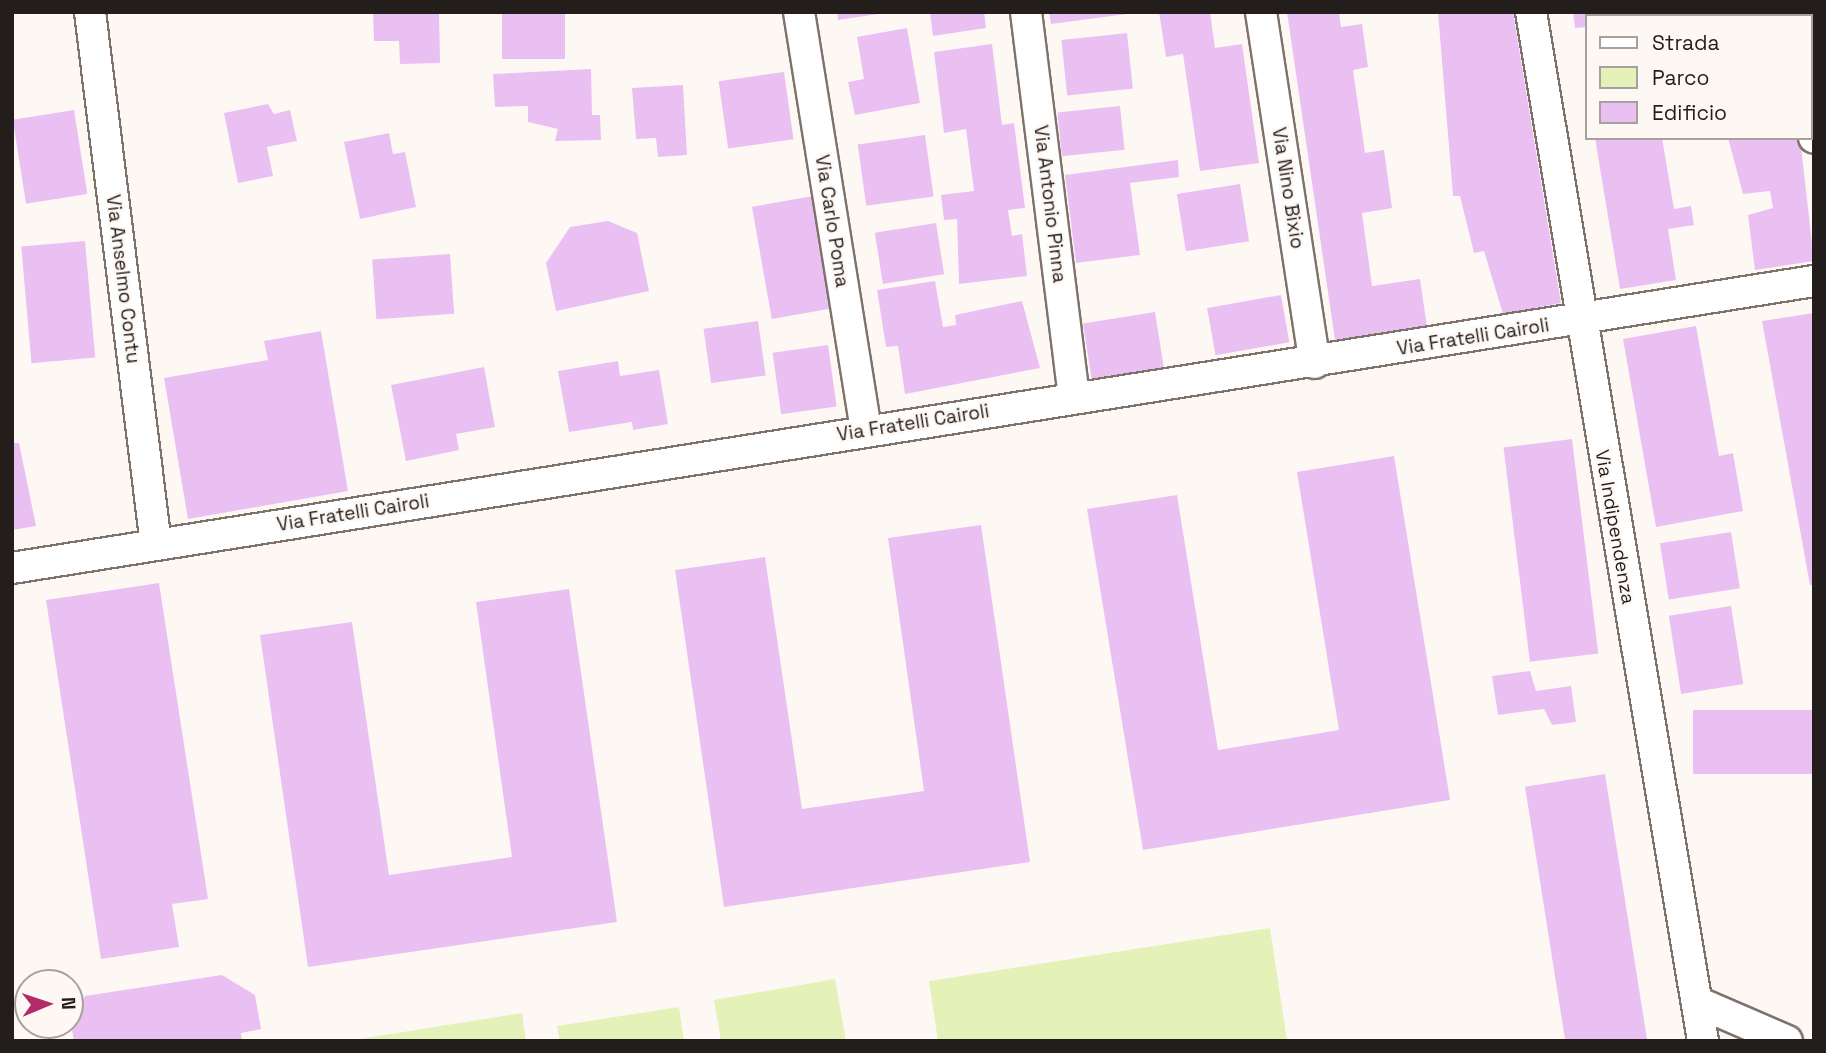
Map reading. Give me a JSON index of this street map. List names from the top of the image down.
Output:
{
  "streets": {
    "street": [
      "Via Nino Bixio",
      "Via Antonio Pinna",
      "Via Carlo Poma",
      "Via Anselmo Contu",
      "Via Fratelli Cairoli",
      "Via Indipendenza"
    ]
  },
  "crossings": [
    ["Via Nino Bixio", "Via Fratelli Cairoli"],
    ["Via Antonio Pinna", "Via Fratelli Cairoli"],
    ["Via Carlo Poma", "Via Fratelli Cairoli"],
    ["Via Anselmo Contu", "Via Fratelli Cairoli"],
    ["Via Fratelli Cairoli", "Via Indipendenza"]
  ],
  "legend": ["Strada", "Parco", "Edificio"],
  "north": "right"
}
